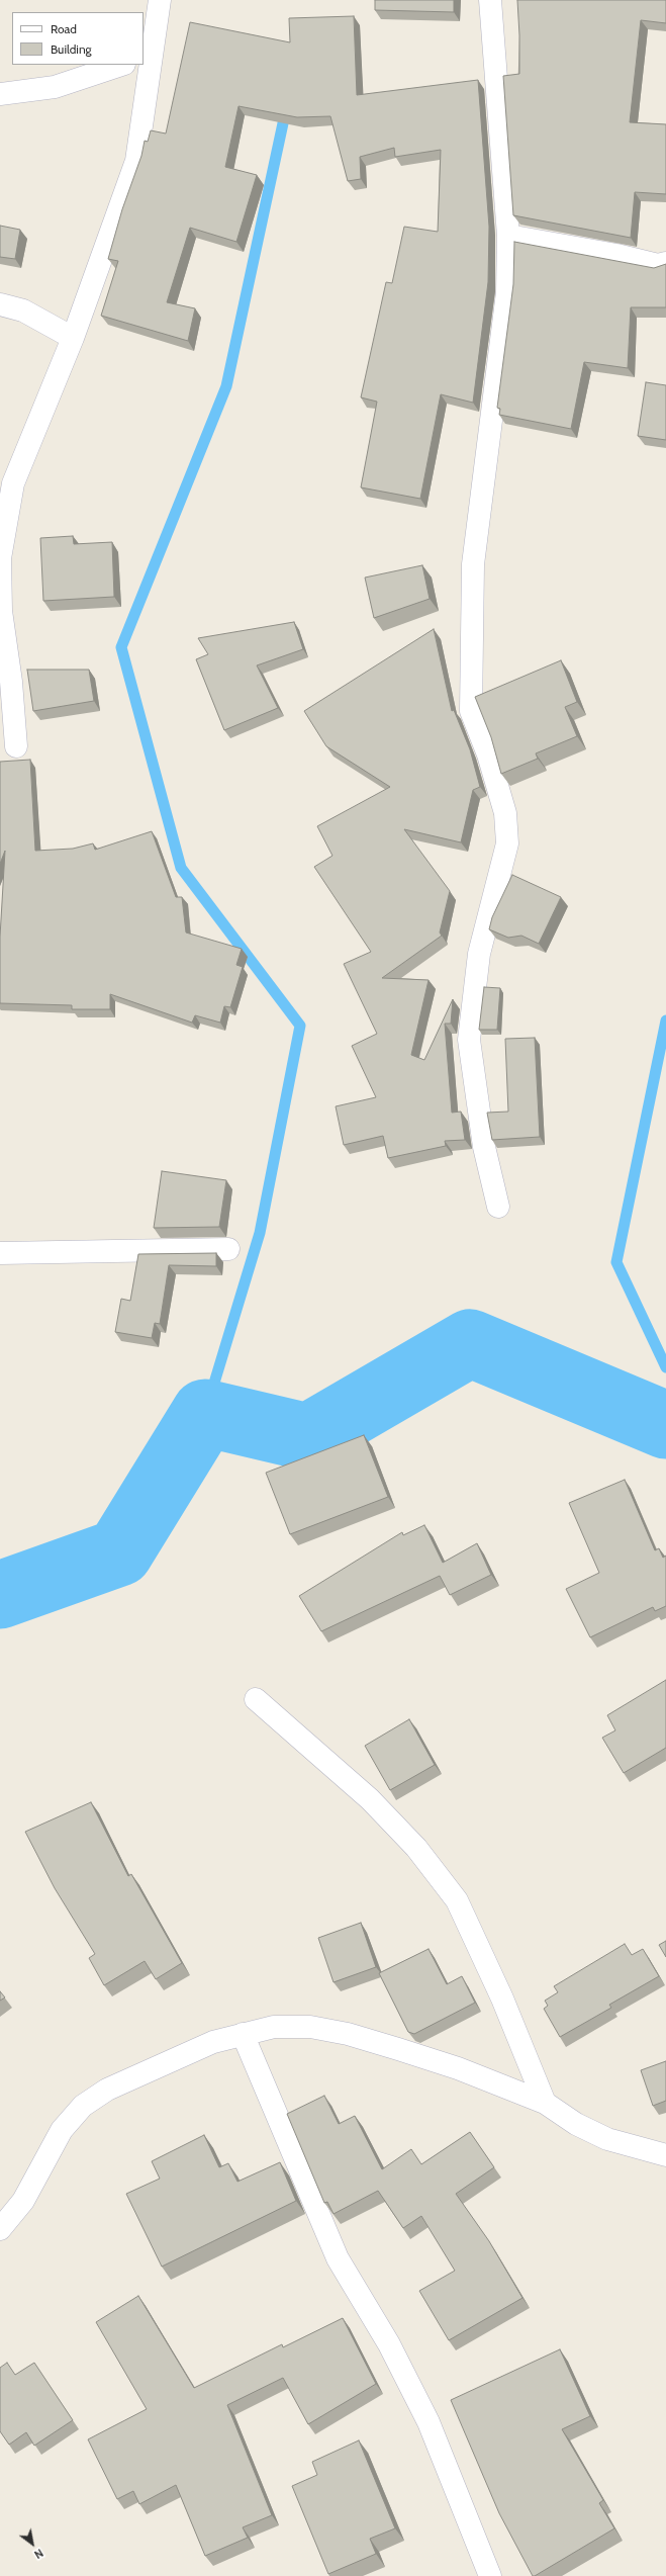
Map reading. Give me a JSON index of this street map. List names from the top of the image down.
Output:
{
  "legend": ["Road", "Building"],
  "north": "bottom right"
}
